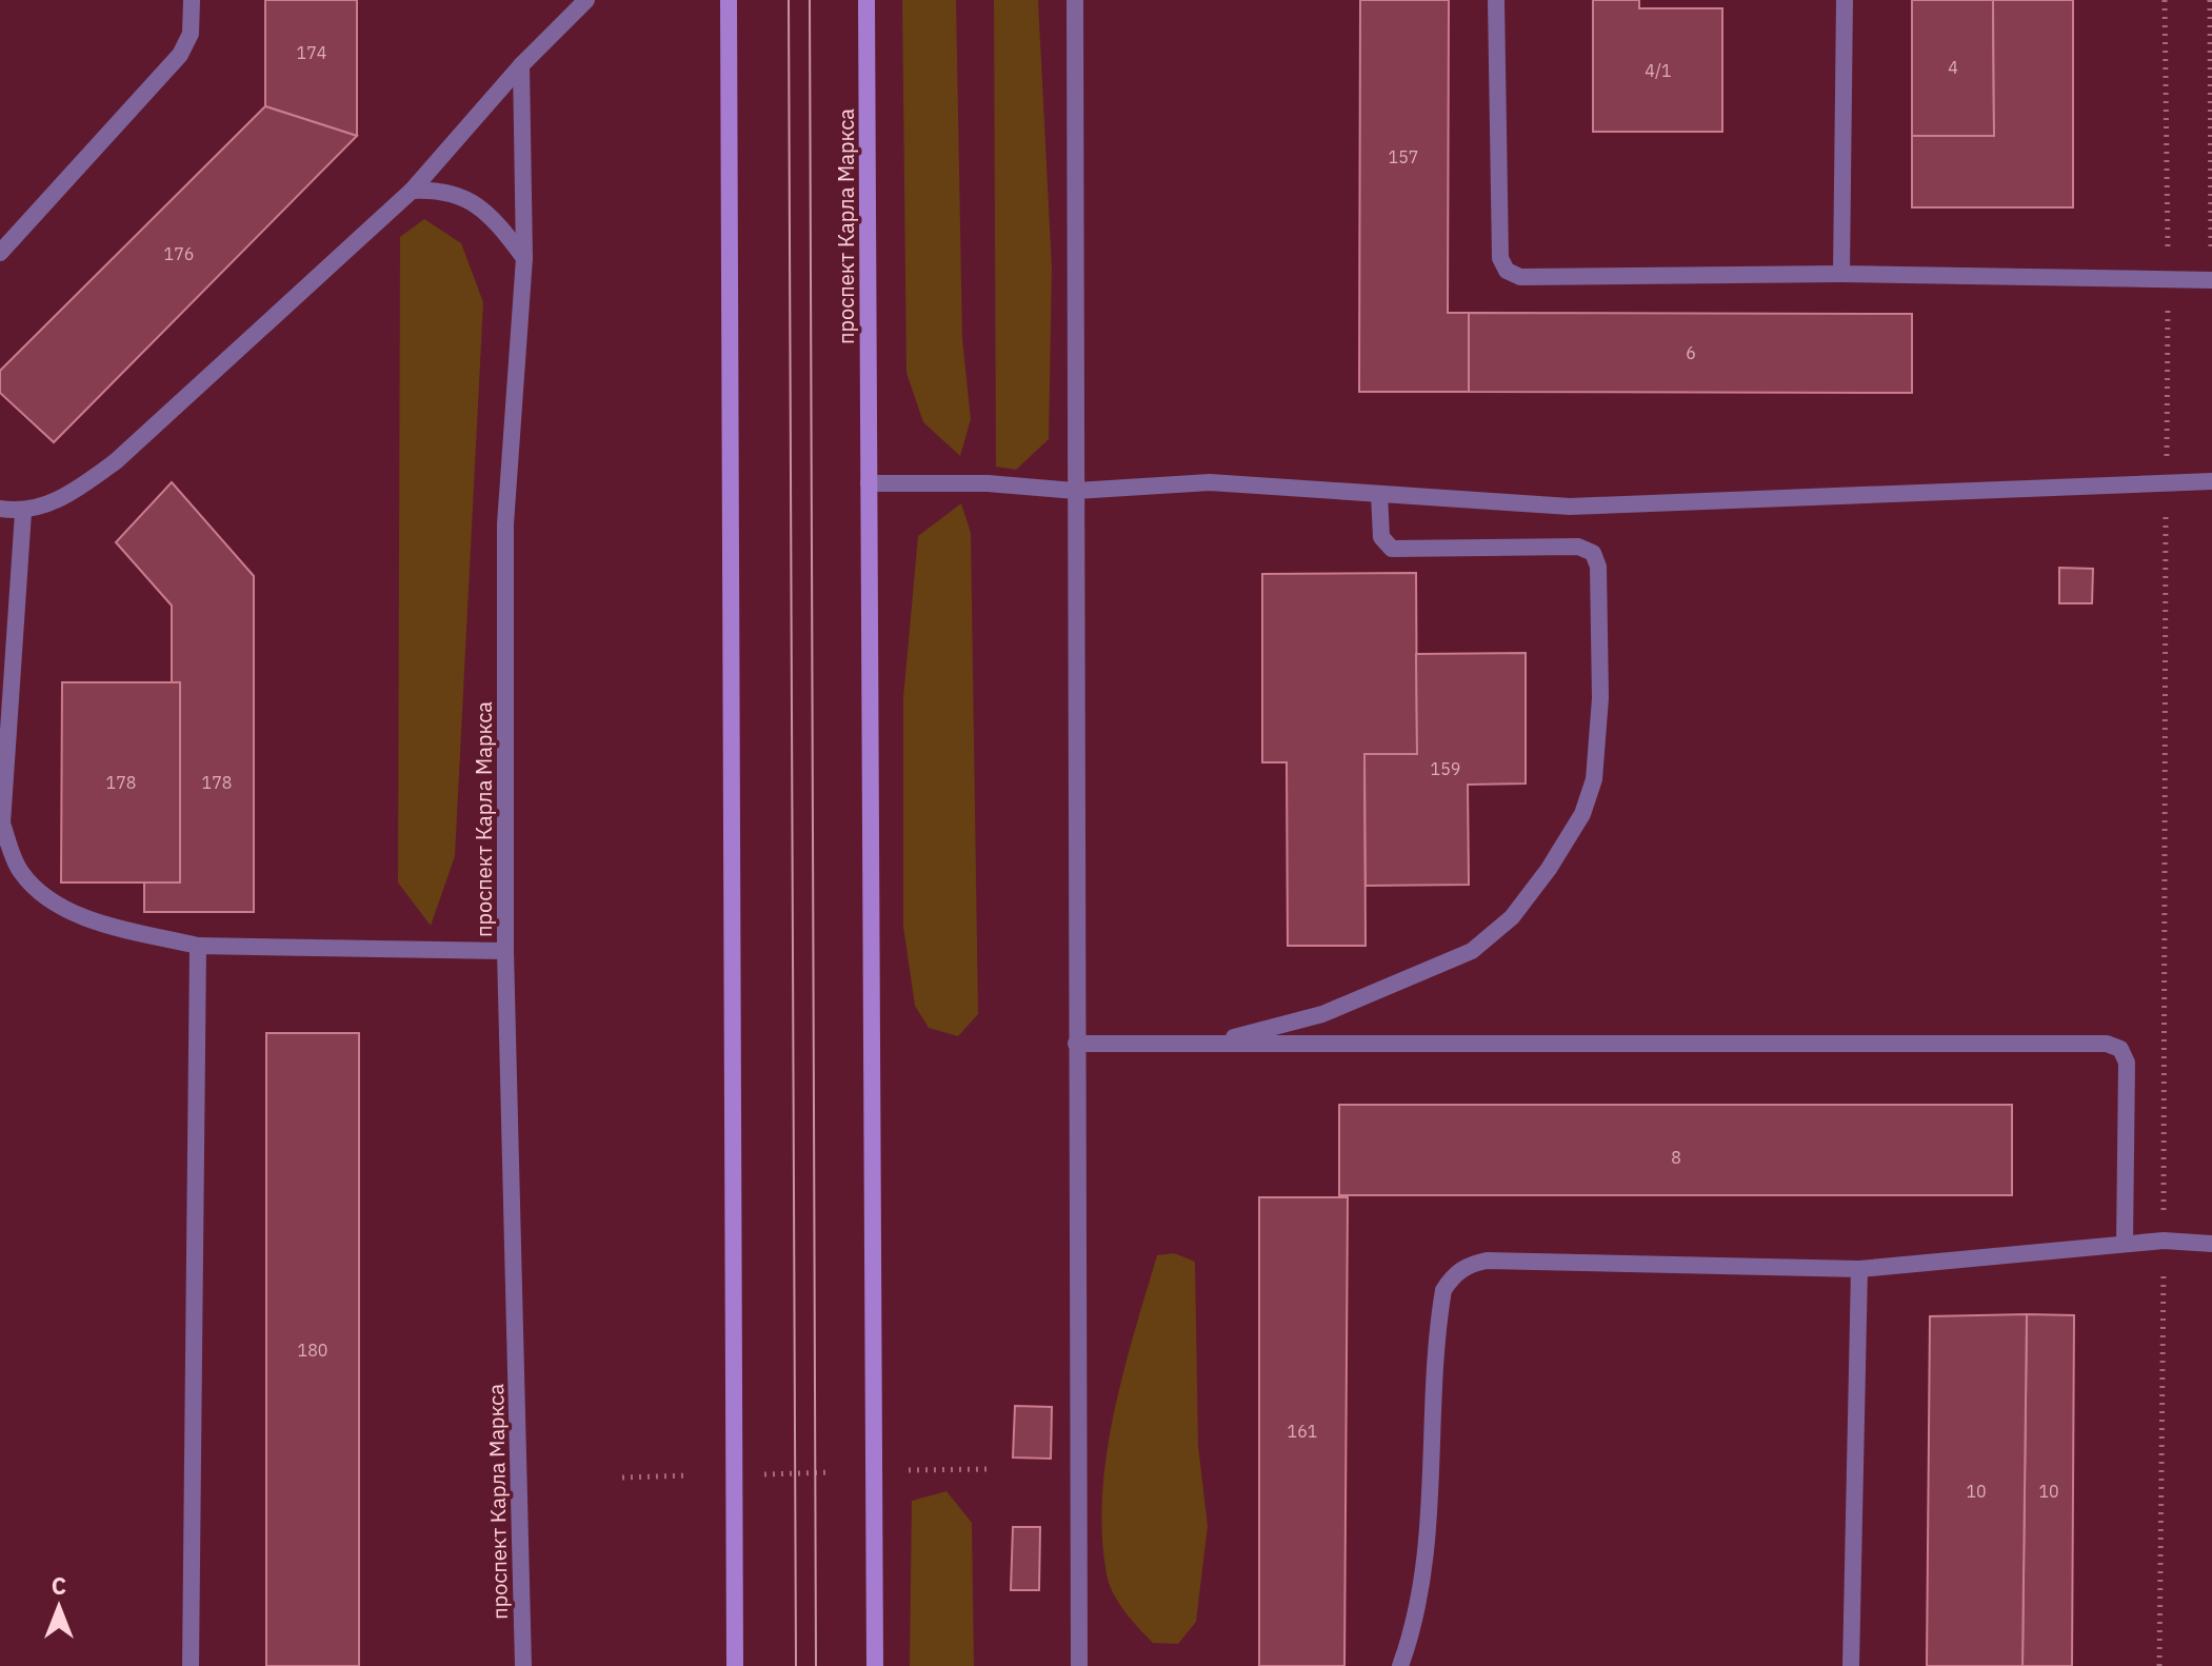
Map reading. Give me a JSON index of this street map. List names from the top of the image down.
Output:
{
  "streets": {
    "main road": ["проспект Карла Маркса"]
  },
  "house_numbers": [
    "174",
    "4",
    "4/1",
    "157",
    "176",
    "6",
    "159",
    "178",
    "178",
    "8",
    "180",
    "161",
    "10",
    "10"
  ],
  "north": "top"
}
